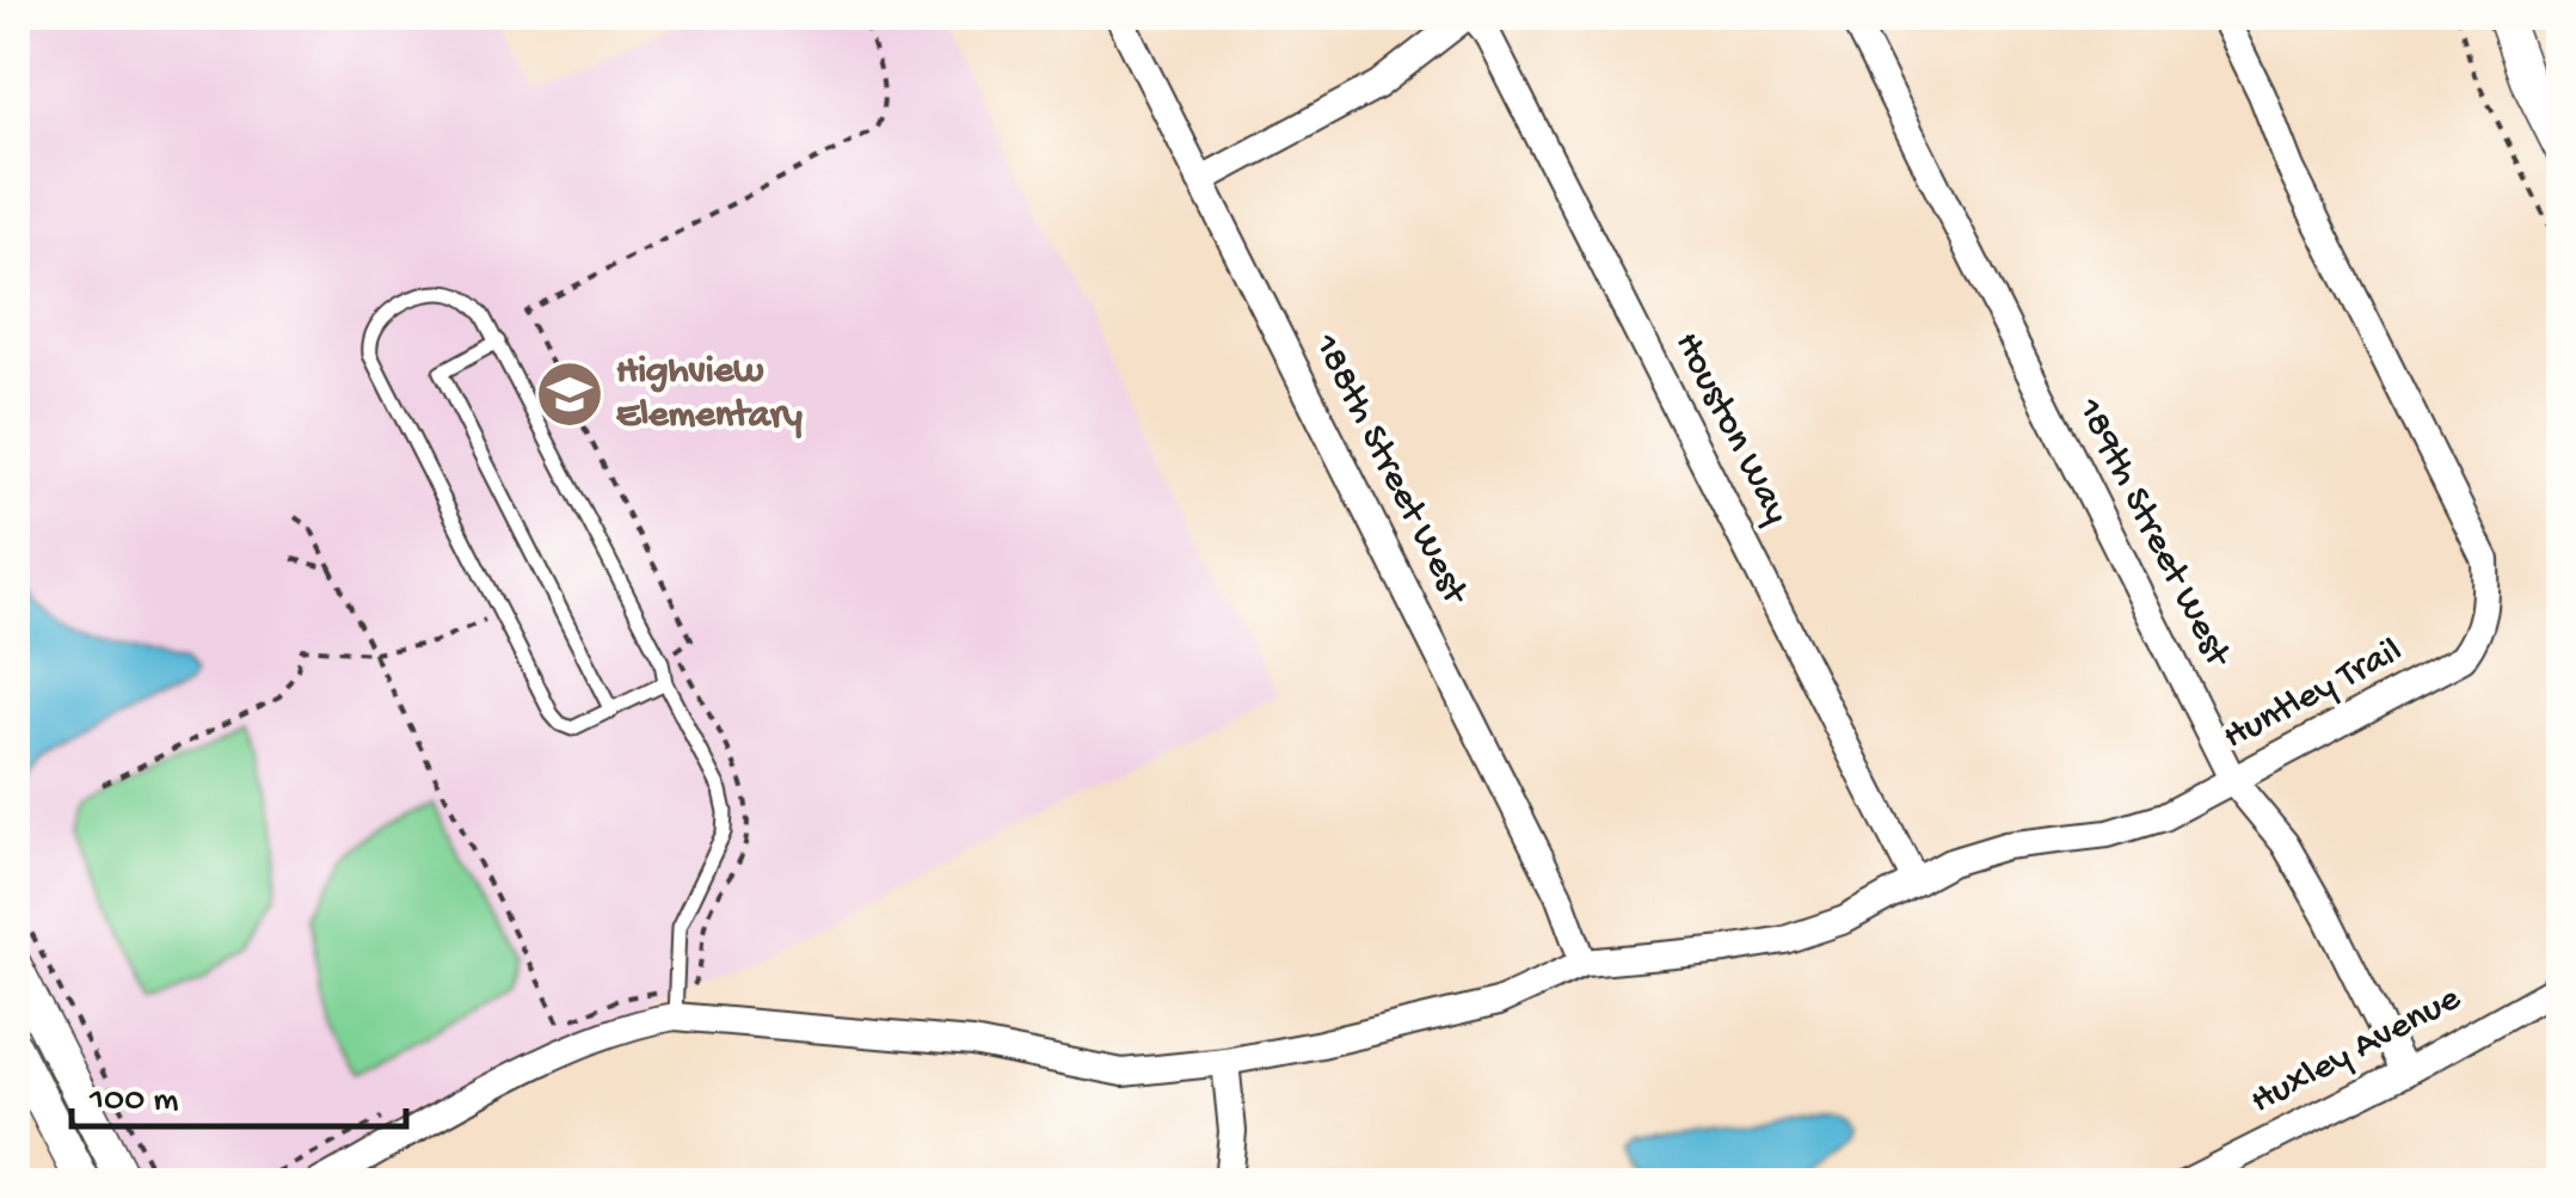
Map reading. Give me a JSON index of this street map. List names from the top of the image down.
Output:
{
  "streets": {
    "street": [
      "Houston Way",
      "188th Street West",
      "189th Street West",
      "Huntley Trail",
      "Huxley Avenue"
    ]
  },
  "crossings": [
    ["Houston Way", "Huntley Trail"],
    ["188th Street West", "Huntley Trail"],
    ["189th Street West", "Huntley Trail"],
    ["189th Street West", "Huxley Avenue"]
  ],
  "places": {
    "school or university": ["Highview Elementary"]
  },
  "scale_bar": "100 m"
}
